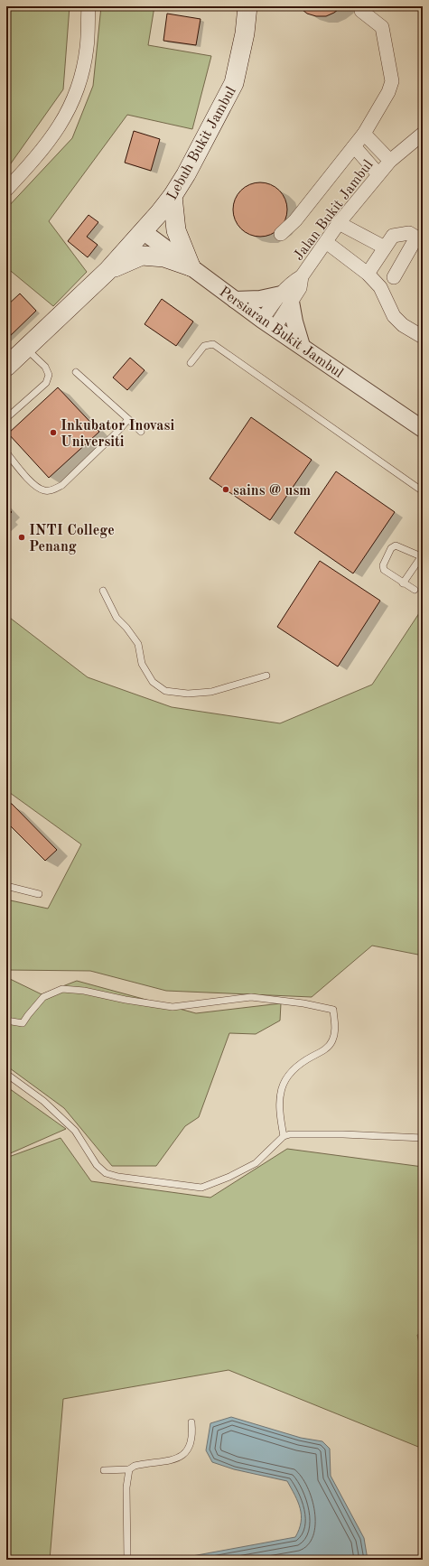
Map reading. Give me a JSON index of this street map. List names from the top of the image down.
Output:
{
  "streets": {
    "main road": ["Lebuh Bukit Jambul"],
    "street": ["Jalan Bukit Jambul", "Persiaran Bukit Jambul"]
  },
  "crossings": [
    ["Lebuh Bukit Jambul", "Persiaran Bukit Jambul"],
    ["Jalan Bukit Jambul", "Persiaran Bukit Jambul"]
  ],
  "places": ["Inkubator Inovasi Universiti", "sains @ usm", "INTI College Penang"]
}
